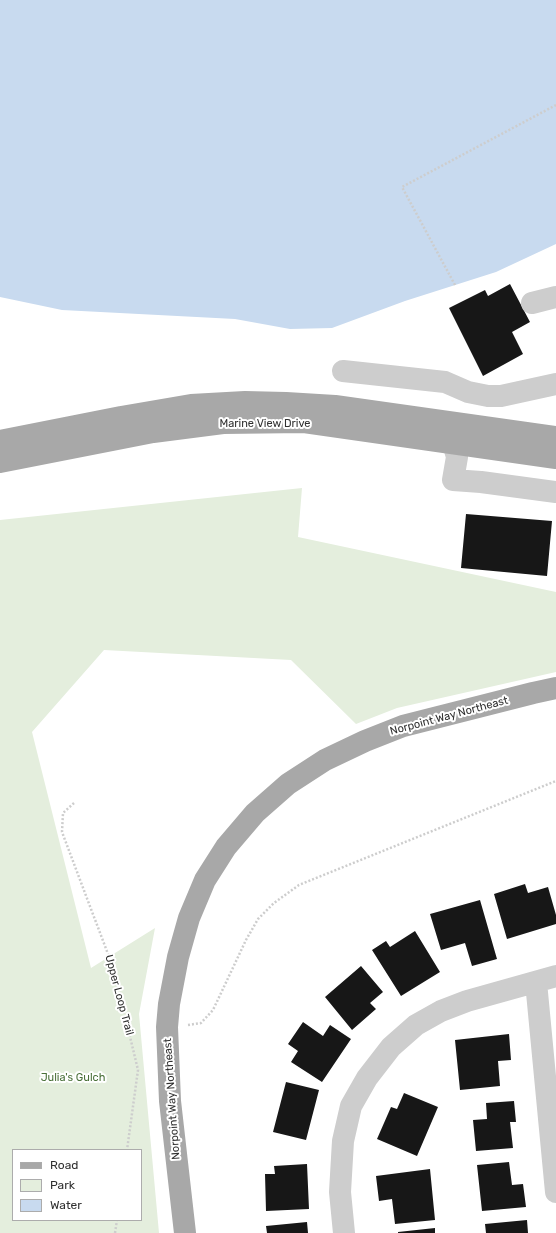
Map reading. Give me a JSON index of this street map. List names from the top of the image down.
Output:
{
  "streets": {
    "main road": ["Marine View Drive", "Norpoint Way Northeast"],
    "path": ["Upper Loop Trail"]
  },
  "parks": ["Julia's Gulch"],
  "legend": ["Road", "Park", "Water"]
}
